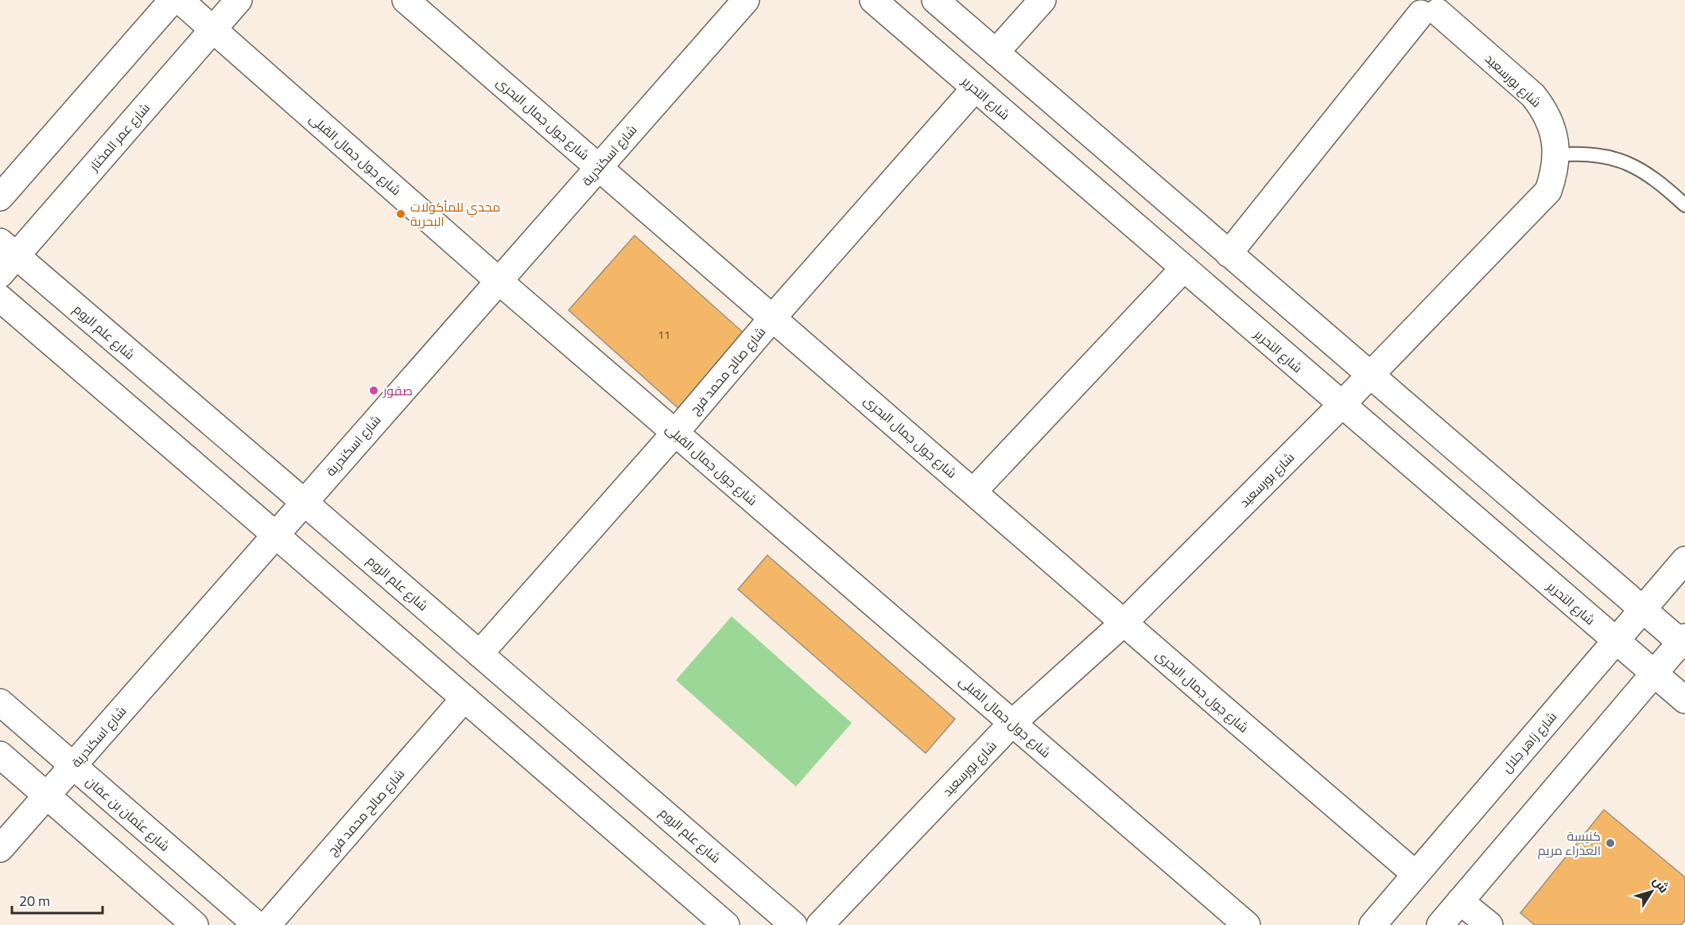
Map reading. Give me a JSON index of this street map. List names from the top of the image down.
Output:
{
  "streets": {
    "street": [
      "شارع بورسعيد",
      "شارع التحرير",
      "شارع جول جمال البحرى",
      "شارع عمر المختار",
      "شارع جول جمال القبلى",
      "شارع اسكندرية",
      "شارع علم الروم",
      "شارع صالح محمد فرج",
      "شارع زاهر جلال",
      "شارع عثمان بن عفان"
    ]
  },
  "crossings": [
    ["شارع بورسعيد", "شارع التحرير"],
    ["شارع بورسعيد", "شارع جول جمال البحرى"],
    ["شارع بورسعيد", "شارع جول جمال القبلى"],
    ["شارع التحرير", "شارع صالح محمد فرج"],
    ["شارع التحرير", "شارع زاهر جلال"],
    ["شارع جول جمال البحرى", "شارع اسكندرية"],
    ["شارع جول جمال البحرى", "شارع صالح محمد فرج"],
    ["شارع جول جمال البحرى", "شارع زاهر جلال"],
    ["شارع عمر المختار", "شارع جول جمال القبلى"],
    ["شارع عمر المختار", "شارع علم الروم"],
    ["شارع جول جمال القبلى", "شارع اسكندرية"],
    ["شارع جول جمال القبلى", "شارع صالح محمد فرج"],
    ["شارع اسكندرية", "شارع علم الروم"],
    ["شارع اسكندرية", "شارع عثمان بن عفان"],
    ["شارع علم الروم", "شارع صالح محمد فرج"]
  ],
  "places": ["مجدي للمأكولات البحرية", "صقور", "كنيسة العذراء مريم"],
  "house_numbers": ["11"],
  "scale_bar": "20 m",
  "north": "top right"
}
